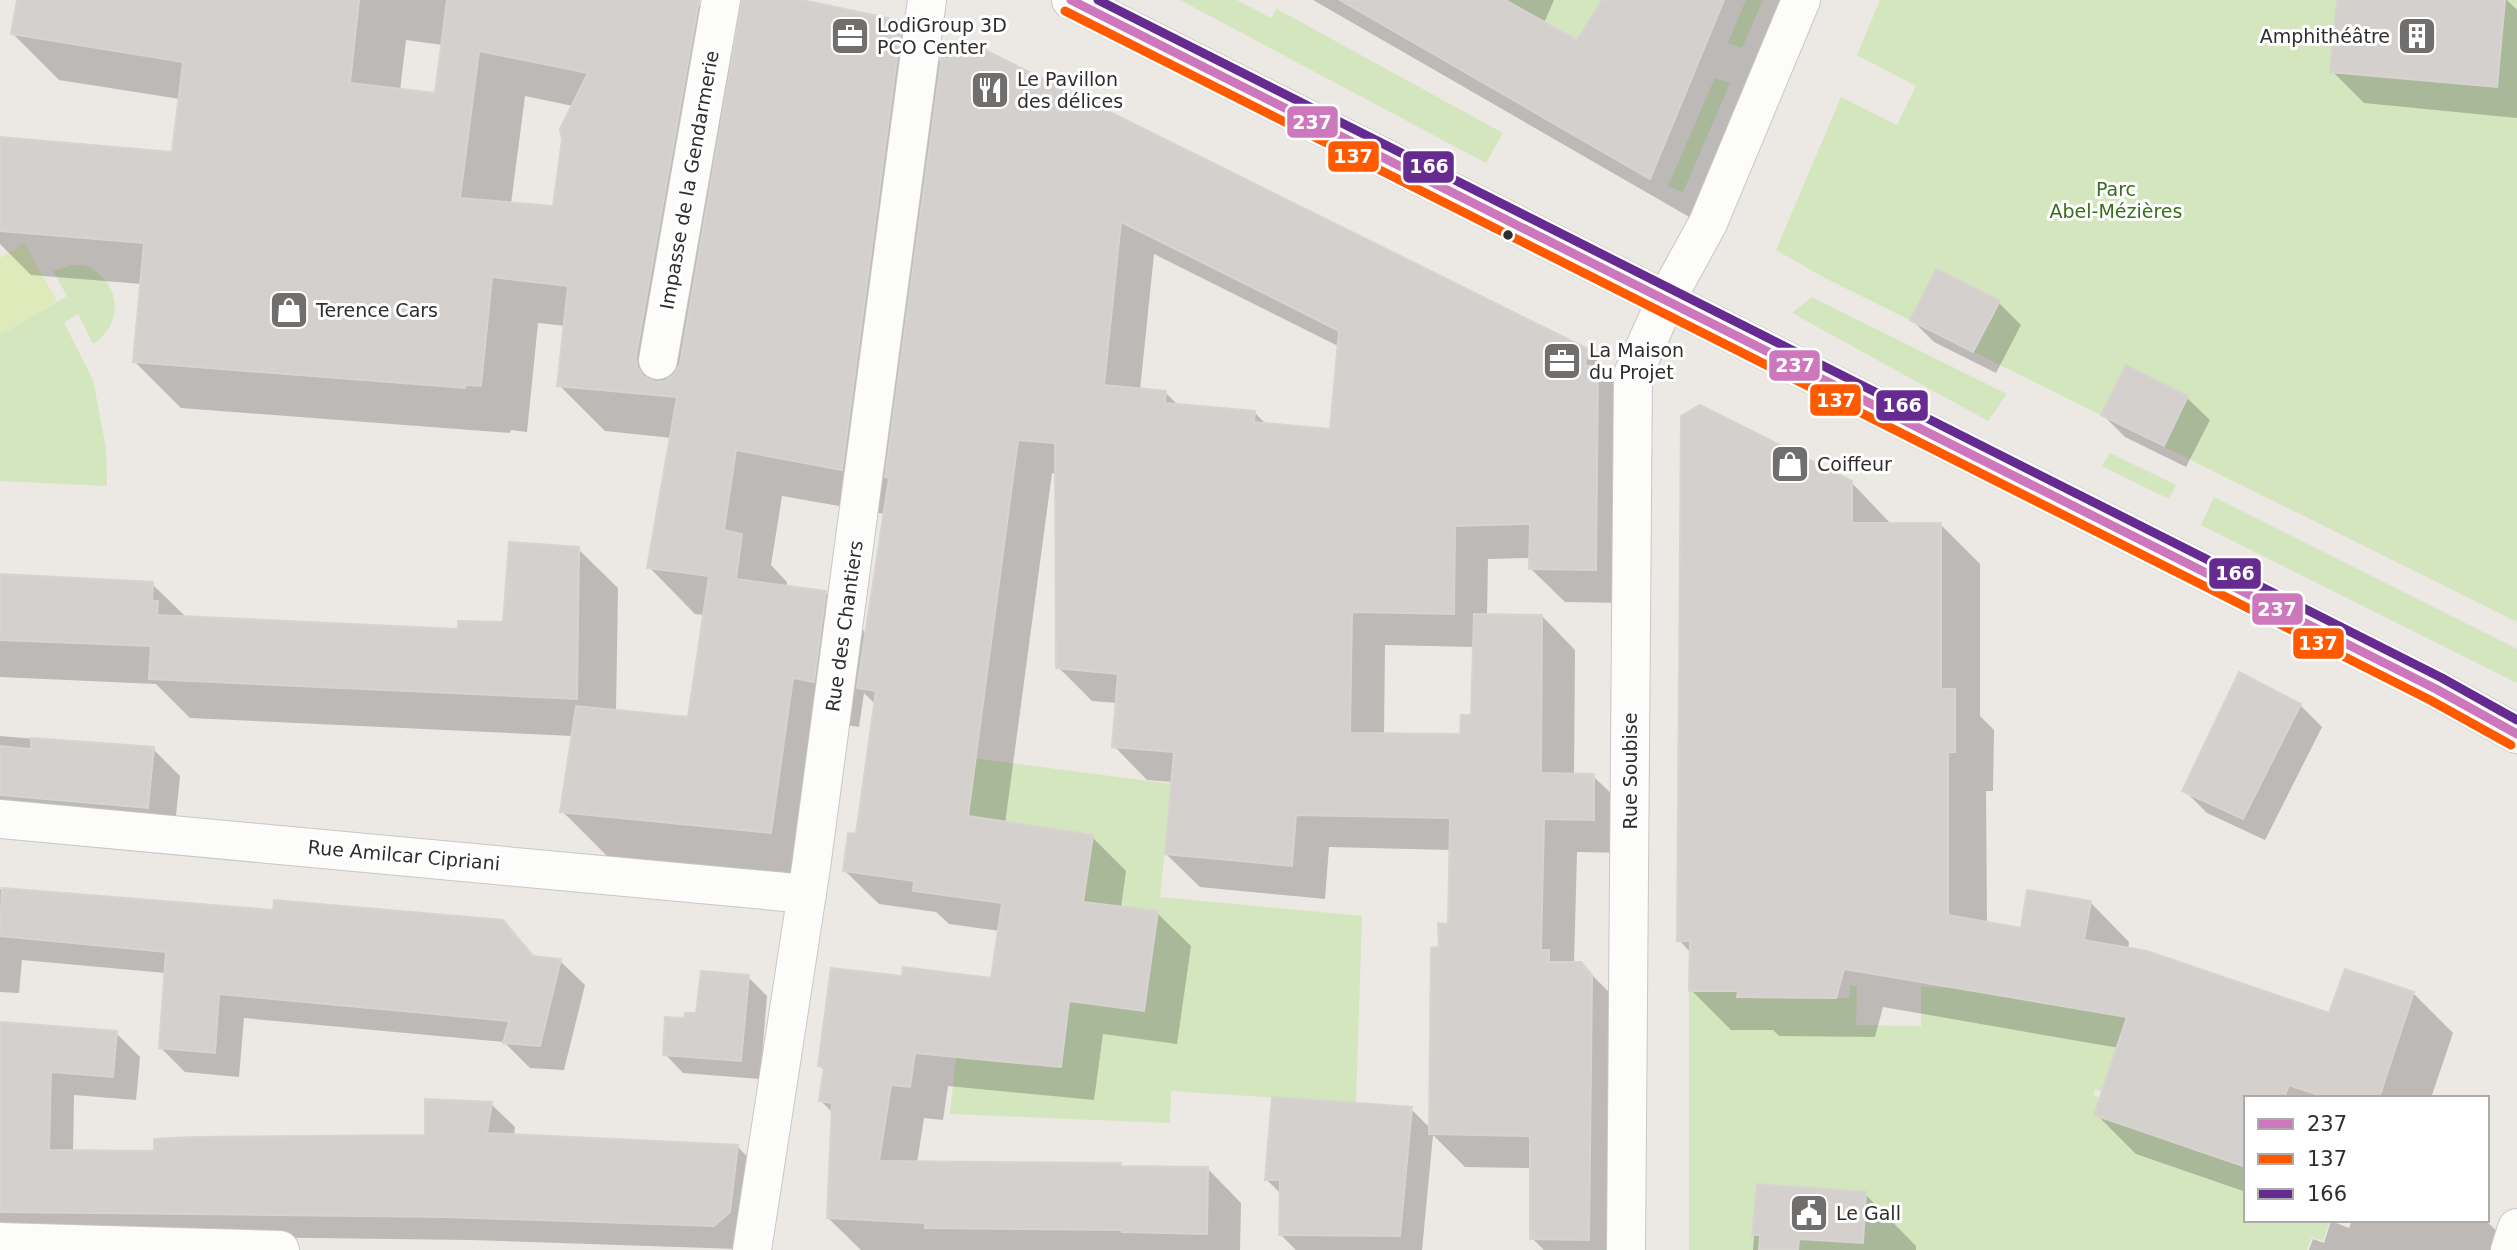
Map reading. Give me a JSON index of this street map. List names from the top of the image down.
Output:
{
  "streets": {
    "street": [
      "Impasse de la Gendarmerie",
      "Rue des Chantiers",
      "Rue Soubise",
      "Rue Amilcar Cipriani"
    ]
  },
  "crossings": [
    ["Rue des Chantiers", "Rue Amilcar Cipriani"]
  ],
  "parks": ["Parc Abel-Mézières"],
  "places": {
    "office": ["LodiGroup 3D PCO Center", "La Maison du Projet"],
    "building": ["Amphithéâtre"],
    "restaurant": ["Le Pavillon des délices"],
    "shop": ["Terence Cars", "Coiffeur"],
    "public building": ["Le Gall"]
  },
  "lines": ["transit line 237", "transit line 166", "transit line 137"],
  "legend": ["237", "137", "166"]
}
